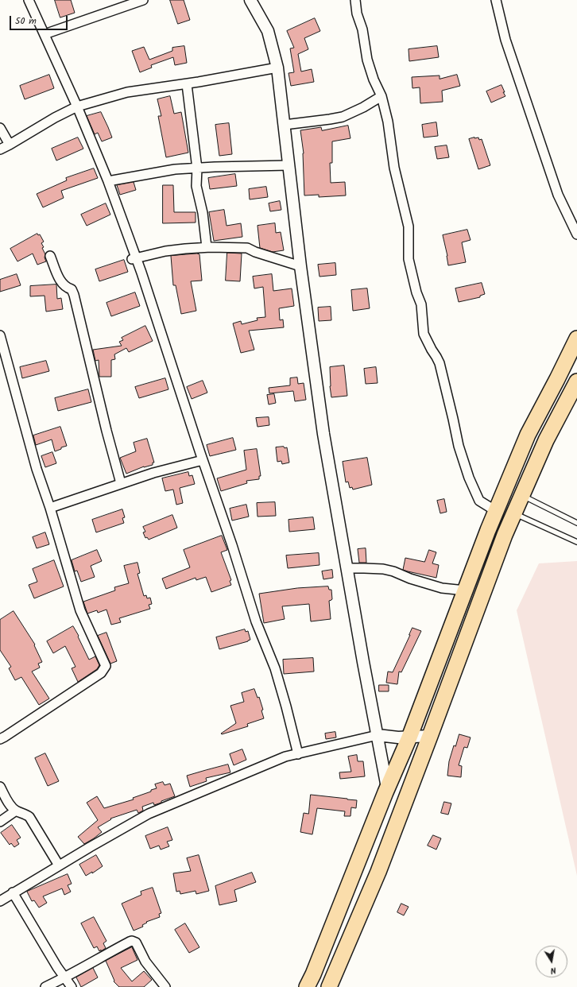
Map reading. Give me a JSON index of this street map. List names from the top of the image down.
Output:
{
  "scale_bar": "50 m",
  "north": "bottom"
}
